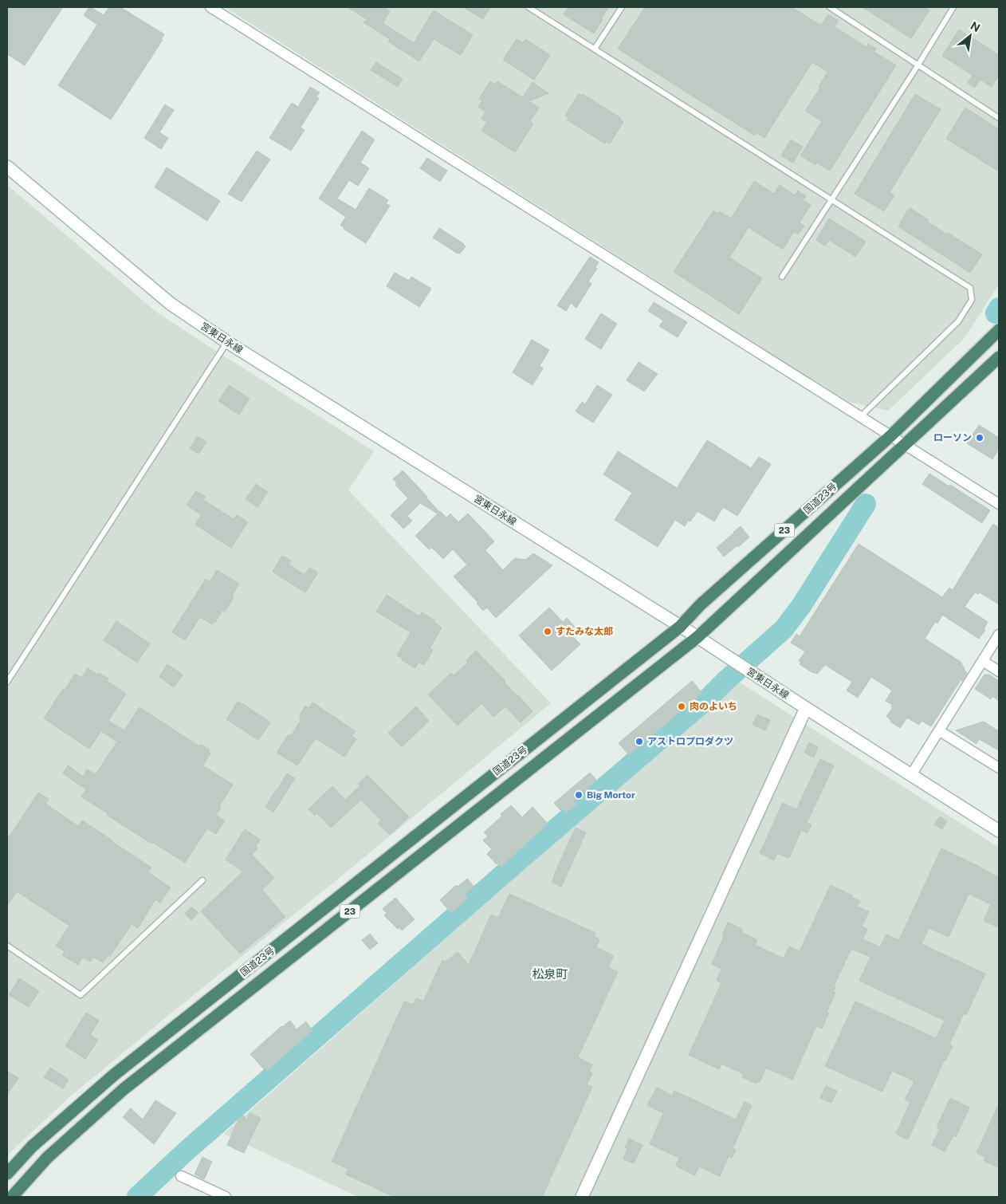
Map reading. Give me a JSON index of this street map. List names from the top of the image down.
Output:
{
  "streets": {
    "highway": ["国道23号", "23"],
    "main road": ["宮東日永線"]
  },
  "crossings": [
    ["宮東日永線", "国道23号"]
  ],
  "districts": ["松泉町"],
  "places": [
    "ローソン",
    "すたみな太郎",
    "肉のよいち",
    "アストロプロダクツ",
    "Big Mortor"
  ],
  "north": "top right"
}
